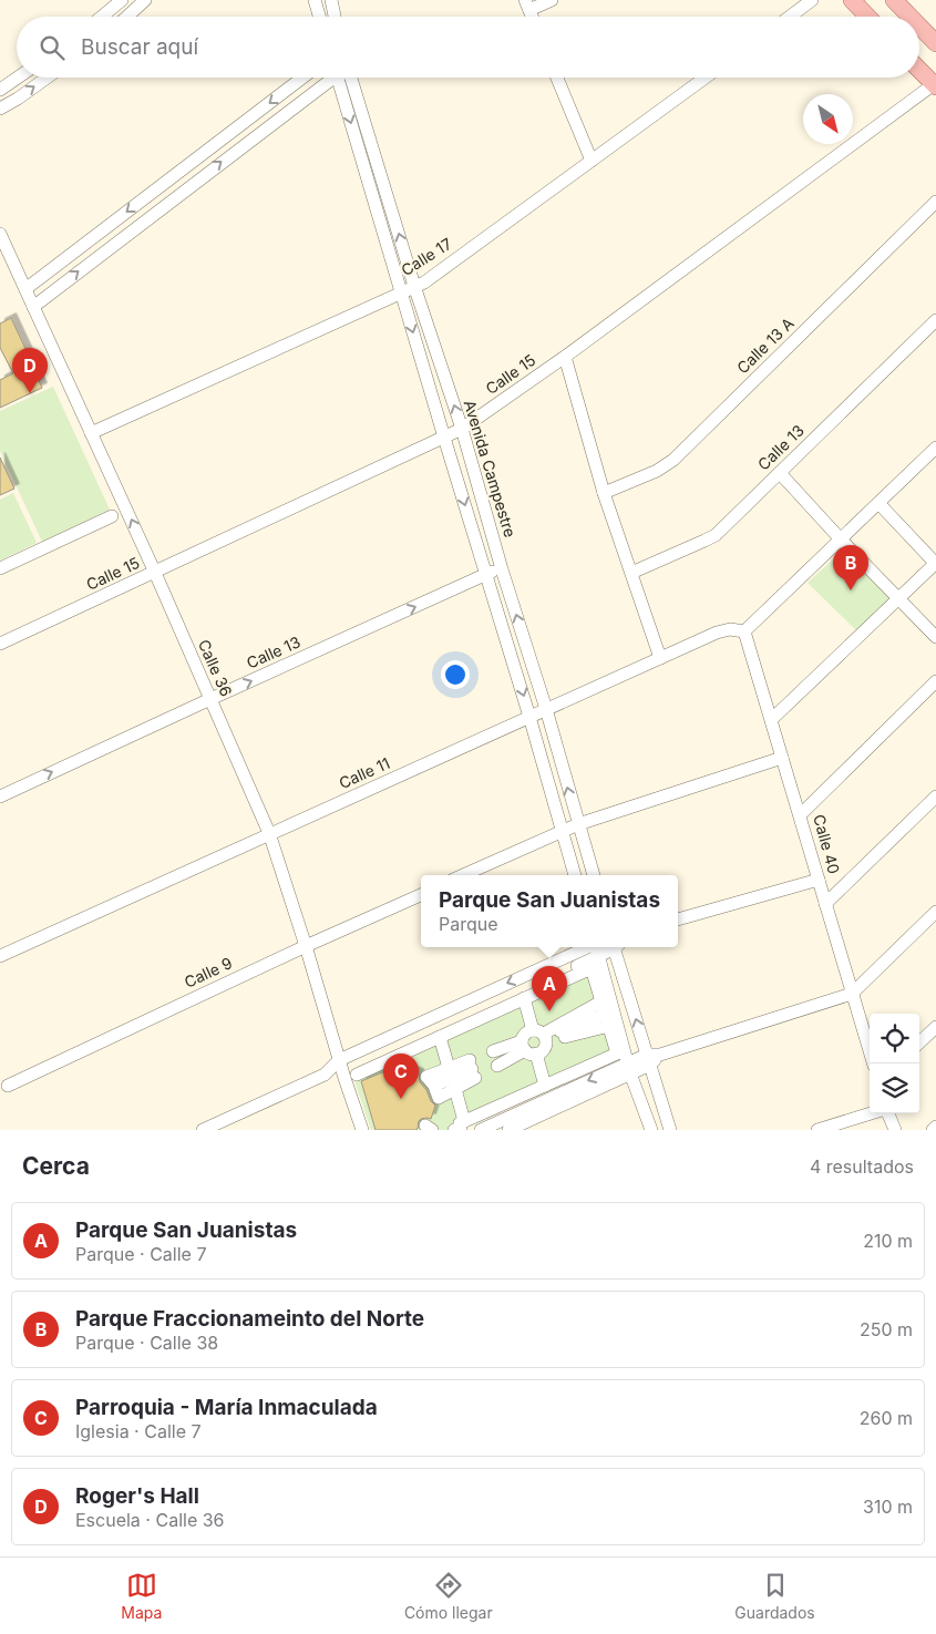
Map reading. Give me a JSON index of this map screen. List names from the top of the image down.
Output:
{
  "streets": {
    "street": [
      "Calle 17",
      "Calle 13 A",
      "Calle 15",
      "Calle 13",
      "Avenida Campestre",
      "Calle 36",
      "Calle 11",
      "Calle 40",
      "Calle 9"
    ]
  },
  "crossings": [
    ["Calle 17", "Avenida Campestre"],
    ["Calle 17", "Calle 36"],
    ["Calle 15", "Avenida Campestre"],
    ["Calle 15", "Calle 36"],
    ["Calle 13", "Avenida Campestre"],
    ["Calle 13", "Calle 36"],
    ["Avenida Campestre", "Calle 11"],
    ["Calle 36", "Calle 11"],
    ["Calle 36", "Calle 9"],
    ["Calle 11", "Calle 40"]
  ],
  "one_way": ["Calle 13"],
  "north": "bottom right",
  "page": {
    "search": "Buscar aquí",
    "pins": [
      "D",
      "B",
      "A",
      "C"
    ],
    "popup": ["Parque San Juanistas", "Parque"],
    "heading": ["Cerca", "4 resultados"],
    "list": [
      {
        "mark": "A",
        "name": "Parque San Juanistas",
        "note": "Parque · Calle 7",
        "value": "210 m"
      },
      {
        "mark": "B",
        "name": "Parque Fraccionameinto del Norte",
        "note": "Parque · Calle 38",
        "value": "250 m"
      },
      {
        "mark": "C",
        "name": "Parroquia - María Inmaculada",
        "note": "Iglesia · Calle 7",
        "value": "260 m"
      },
      {
        "mark": "D",
        "name": "Roger's Hall",
        "note": "Escuela · Calle 36",
        "value": "310 m"
      }
    ],
    "nav": ["Mapa", "Cómo llegar", "Guardados"]
  }
}
